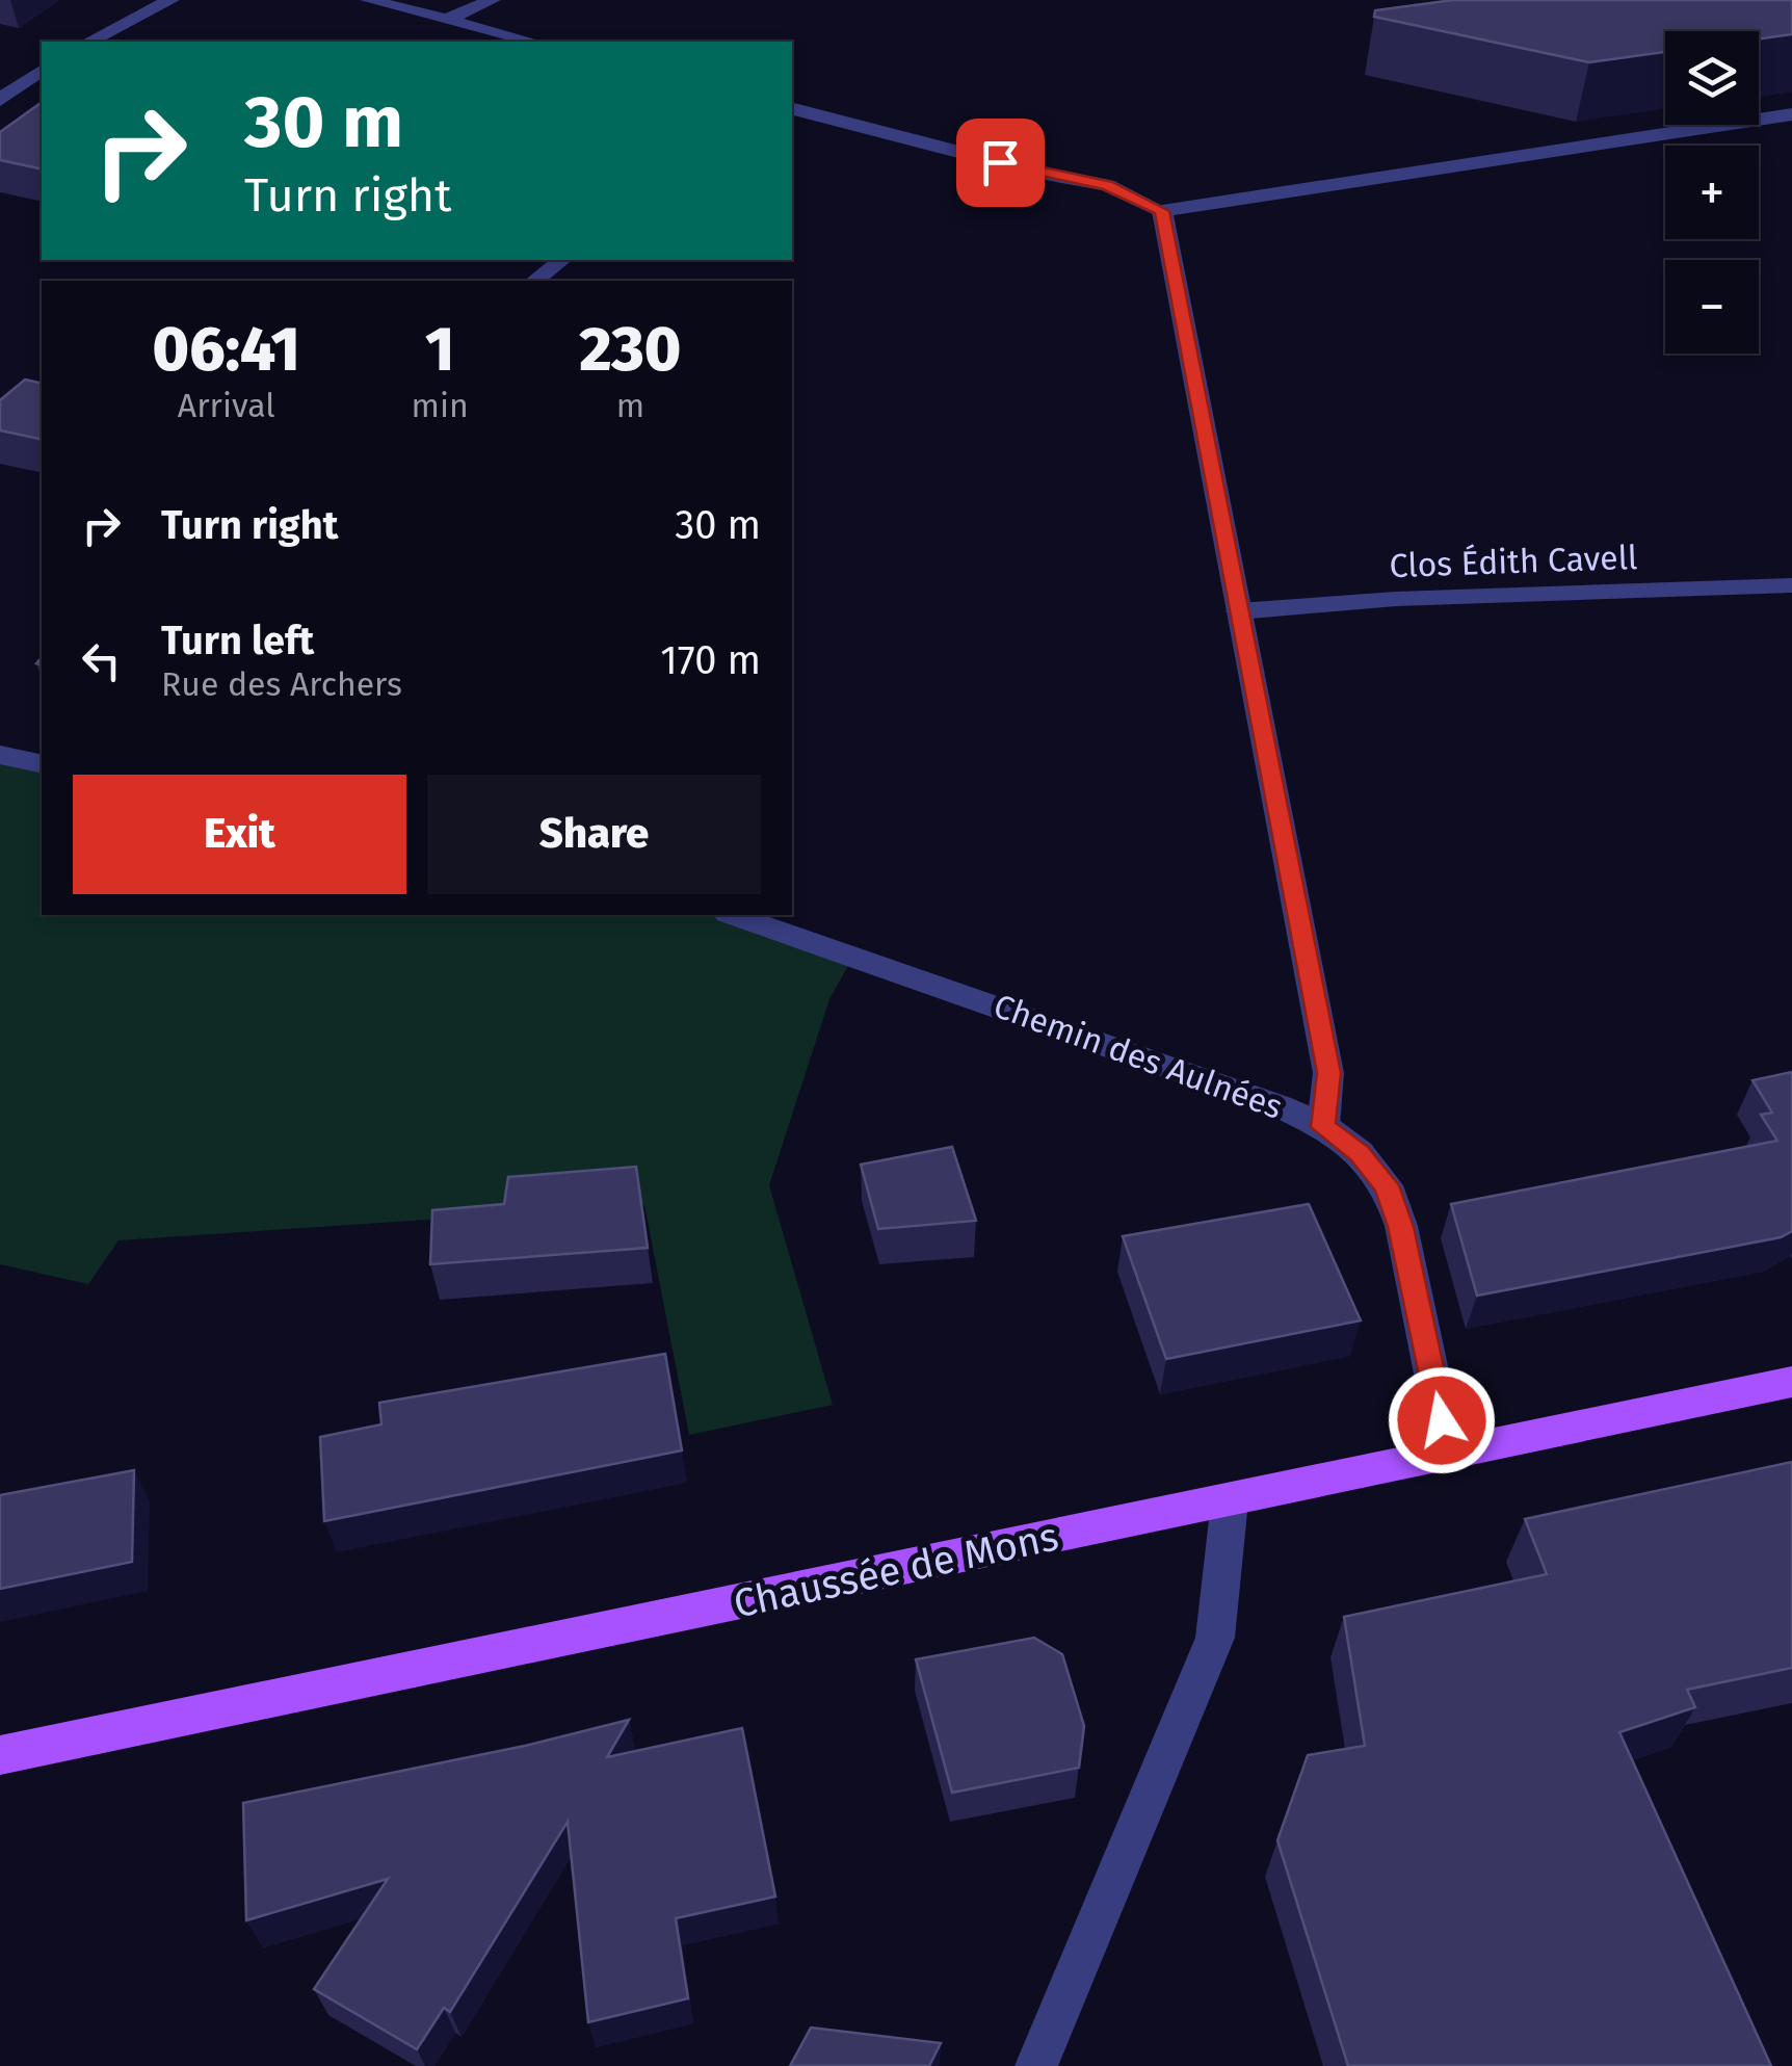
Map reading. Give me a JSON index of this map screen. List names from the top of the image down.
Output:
{
  "streets": {
    "main road": ["Chaussée de Mons"],
    "street": ["Clos Édith Cavell", "Chemin des Aulnées"]
  },
  "crossings": [
    ["Chemin des Aulnées", "Chaussée de Mons"]
  ],
  "page": {
    "map_buttons": ["+", "−"],
    "turn": ["30 m", "Turn right"],
    "eta": [
      "06:41",
      "Arrival",
      "1",
      "min",
      "230",
      "m"
    ],
    "list": [
      {
        "name": "Turn right",
        "value": "30 m"
      },
      {
        "name": "Turn left",
        "note": "Rue des Archers",
        "value": "170 m"
      }
    ],
    "buttons": ["Exit", "Share"]
  }
}
